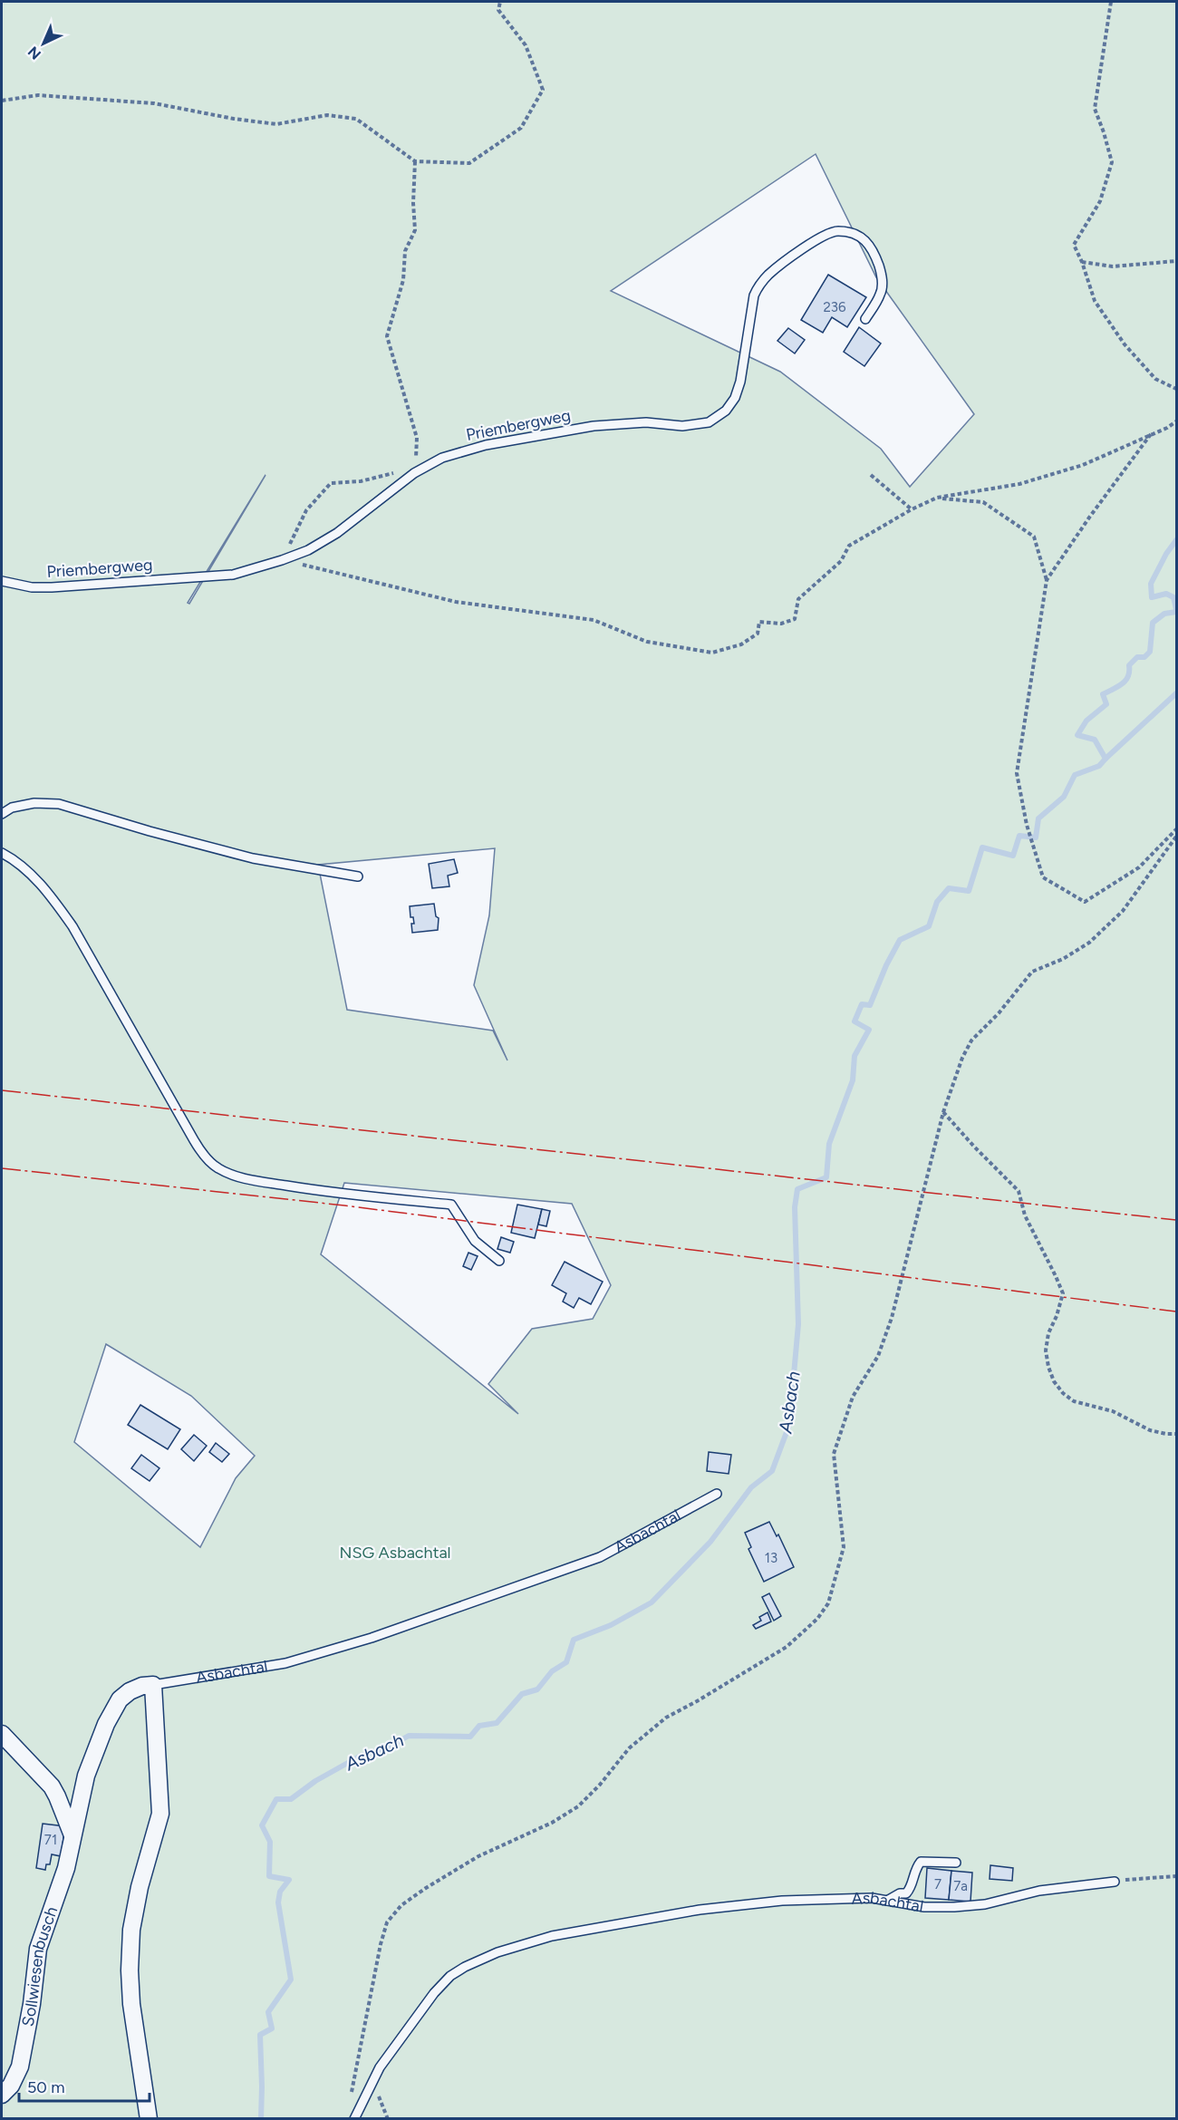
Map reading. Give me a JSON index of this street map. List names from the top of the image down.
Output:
{
  "streets": {
    "street": ["Sollwiesenbusch"],
    "lane": ["Priembergweg", "Asbachtal"]
  },
  "crossings": [
    ["Asbachtal", "Sollwiesenbusch"]
  ],
  "water": ["Asbach"],
  "parks": ["NSG Asbachtal"],
  "house_numbers": [
    "236",
    "13",
    "71",
    "7",
    "7a"
  ],
  "scale_bar": "50 m",
  "north": "bottom left"
}
